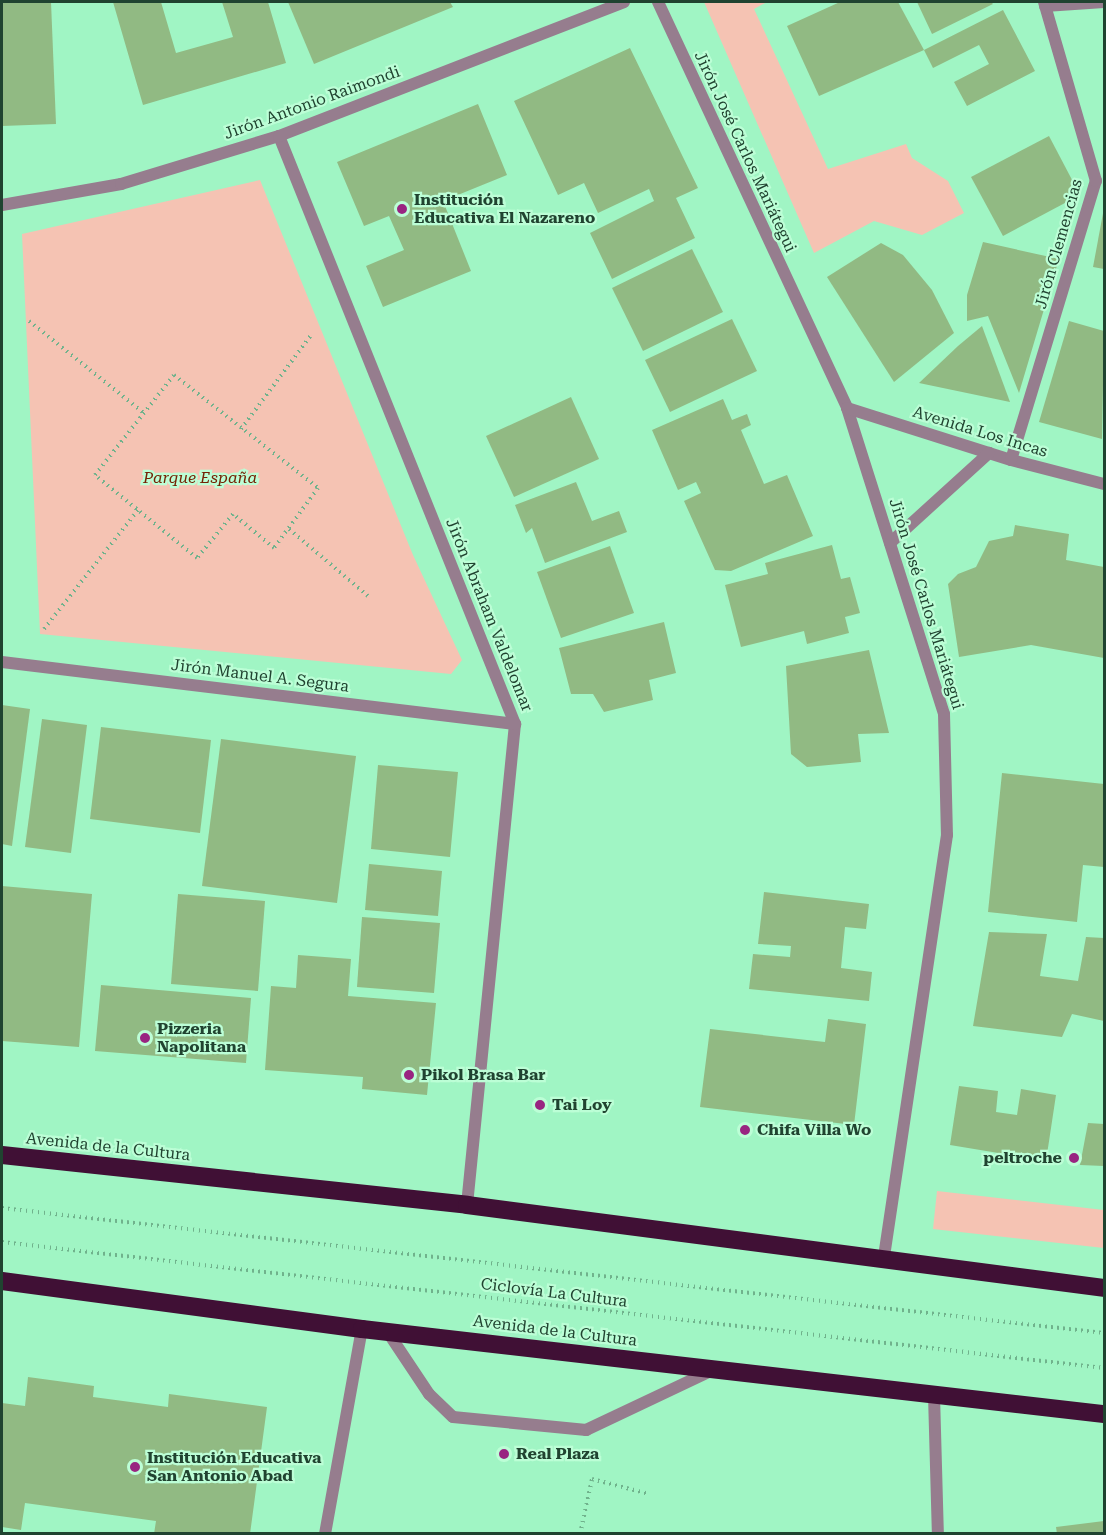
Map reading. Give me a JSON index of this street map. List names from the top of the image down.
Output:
{
  "streets": {
    "highway": ["Avenida de la Cultura"],
    "street": [
      "Jirón Antonio Raimondi",
      "Jirón José Carlos Mariátegui",
      "Jirón Clemencias",
      "Avenida Los Incas",
      "Jirón Abraham Valdelomar",
      "Jirón Manuel A. Segura"
    ],
    "path": ["Ciclovía La Cultura"]
  },
  "crossings": [
    ["Jirón Antonio Raimondi", "Jirón Abraham Valdelomar"],
    ["Jirón José Carlos Mariátegui", "Avenida Los Incas"],
    ["Jirón José Carlos Mariátegui", "Avenida de la Cultura"],
    ["Jirón Clemencias", "Avenida Los Incas"],
    ["Jirón Abraham Valdelomar", "Jirón Manuel A. Segura"],
    ["Jirón Abraham Valdelomar", "Avenida de la Cultura"]
  ],
  "parks": ["Parque España"],
  "places": [
    "Institución Educativa El Nazareno",
    "Pizzeria Napolitana",
    "Pikol Brasa Bar",
    "Tai Loy",
    "Chifa Villa Wo",
    "peltroche",
    "Real Plaza",
    "Institución Educativa San Antonio Abad"
  ]
}
